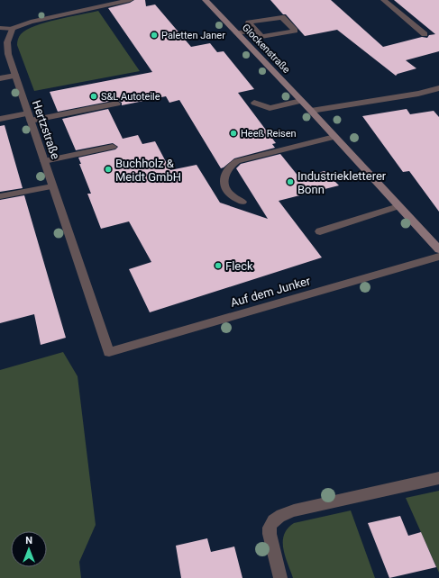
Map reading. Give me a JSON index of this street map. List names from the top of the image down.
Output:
{
  "streets": {
    "street": ["Glockenstraße", "Hertzstraße", "Auf dem Junker"]
  },
  "crossings": [
    ["Hertzstraße", "Auf dem Junker"]
  ],
  "places": [
    "Paletten Janer",
    "S&L Autoteile",
    "Heeß Reisen",
    "Buchholz & Meidt GmbH",
    "Industriekletterer Bonn",
    "Fleck"
  ],
  "north": "top"
}
